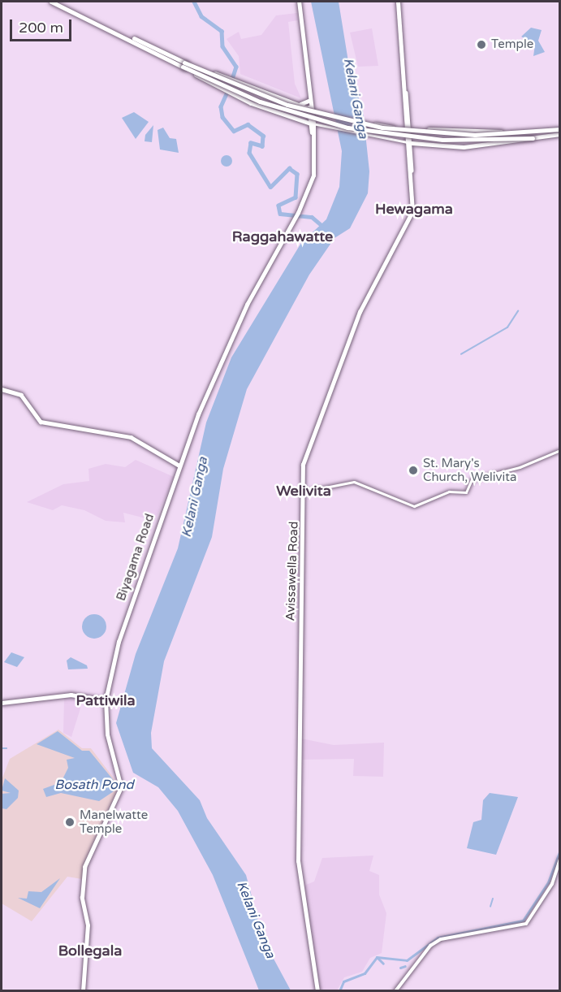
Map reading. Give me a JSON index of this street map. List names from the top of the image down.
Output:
{
  "streets": {
    "main road": ["Biyagama Road", "Avissawella Road"]
  },
  "districts": [
    "Hewagama",
    "Raggahawatte",
    "Welivita",
    "Pattiwila",
    "Bollegala"
  ],
  "water": ["Kelani Ganga", "Bosath Pond"],
  "places": ["Temple", "St. Mary's Church, Welivita", "Manelwatte Temple"],
  "scale_bar": "200 m"
}
